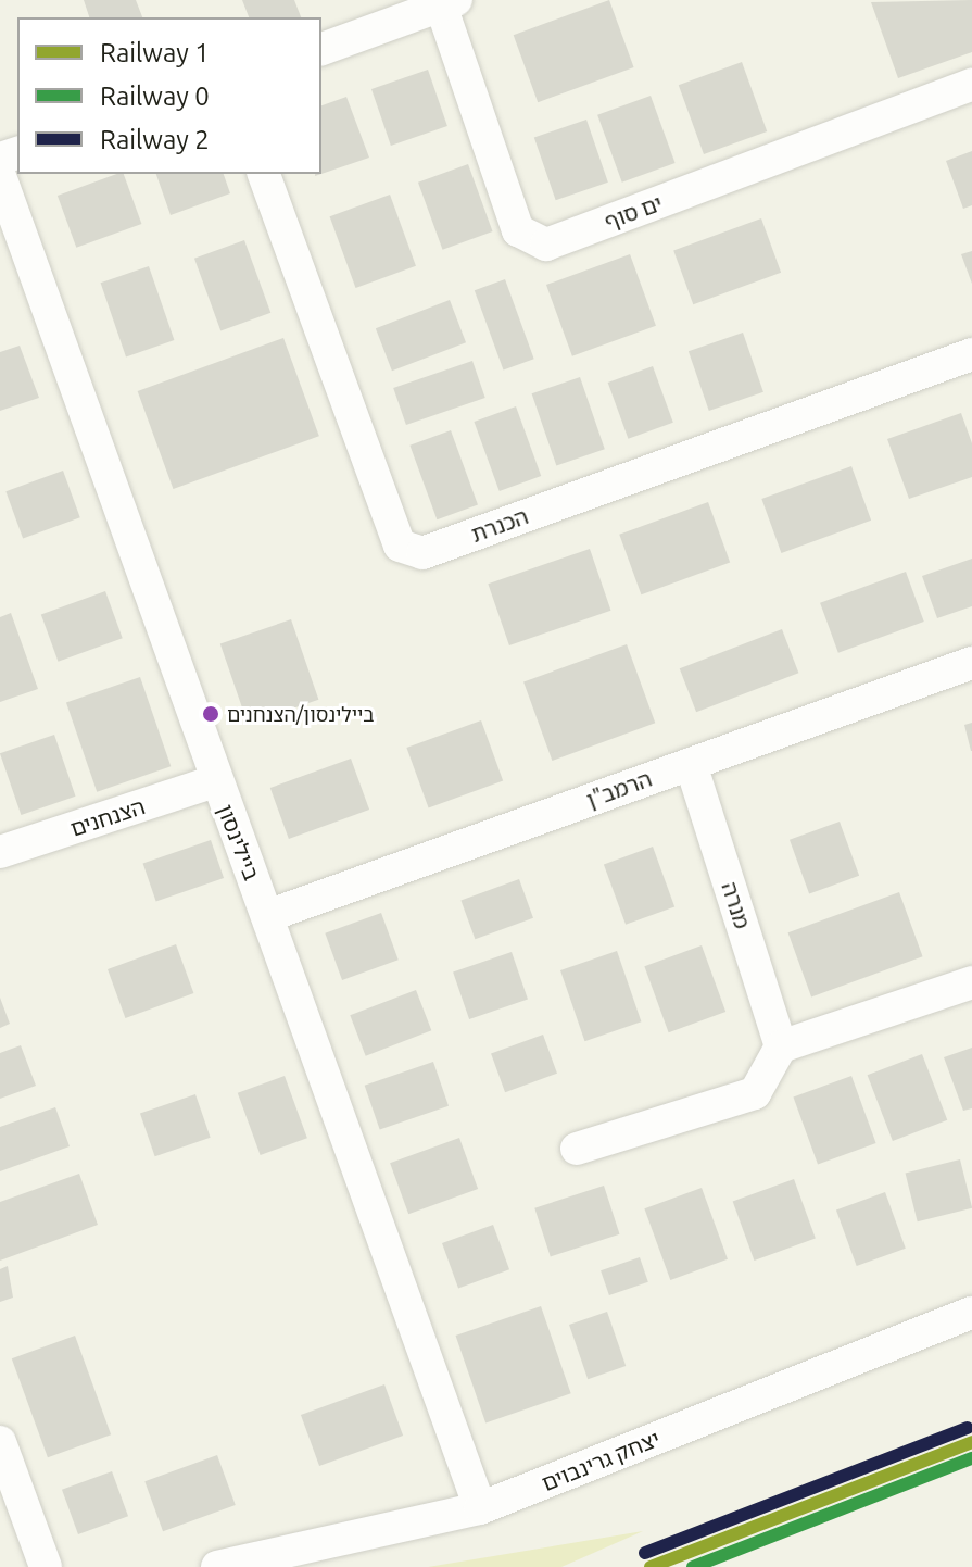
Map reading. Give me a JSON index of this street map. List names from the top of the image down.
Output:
{
  "streets": {
    "street": [
      "ים סוף",
      "הכנרת",
      "הרמב\"ן",
      "הצנחנים",
      "ביילינסון",
      "מנרה",
      "יצחק גרינבוים"
    ]
  },
  "crossings": [
    ["הרמב\"ן", "ביילינסון"],
    ["הרמב\"ן", "מנרה"],
    ["הצנחנים", "ביילינסון"],
    ["ביילינסון", "יצחק גרינבוים"]
  ],
  "places": ["ביילינסון/הצנחנים"],
  "lines": ["rail line 2", "rail line 1", "rail line 0"],
  "legend": ["Railway 1", "Railway 0", "Railway 2"]
}
